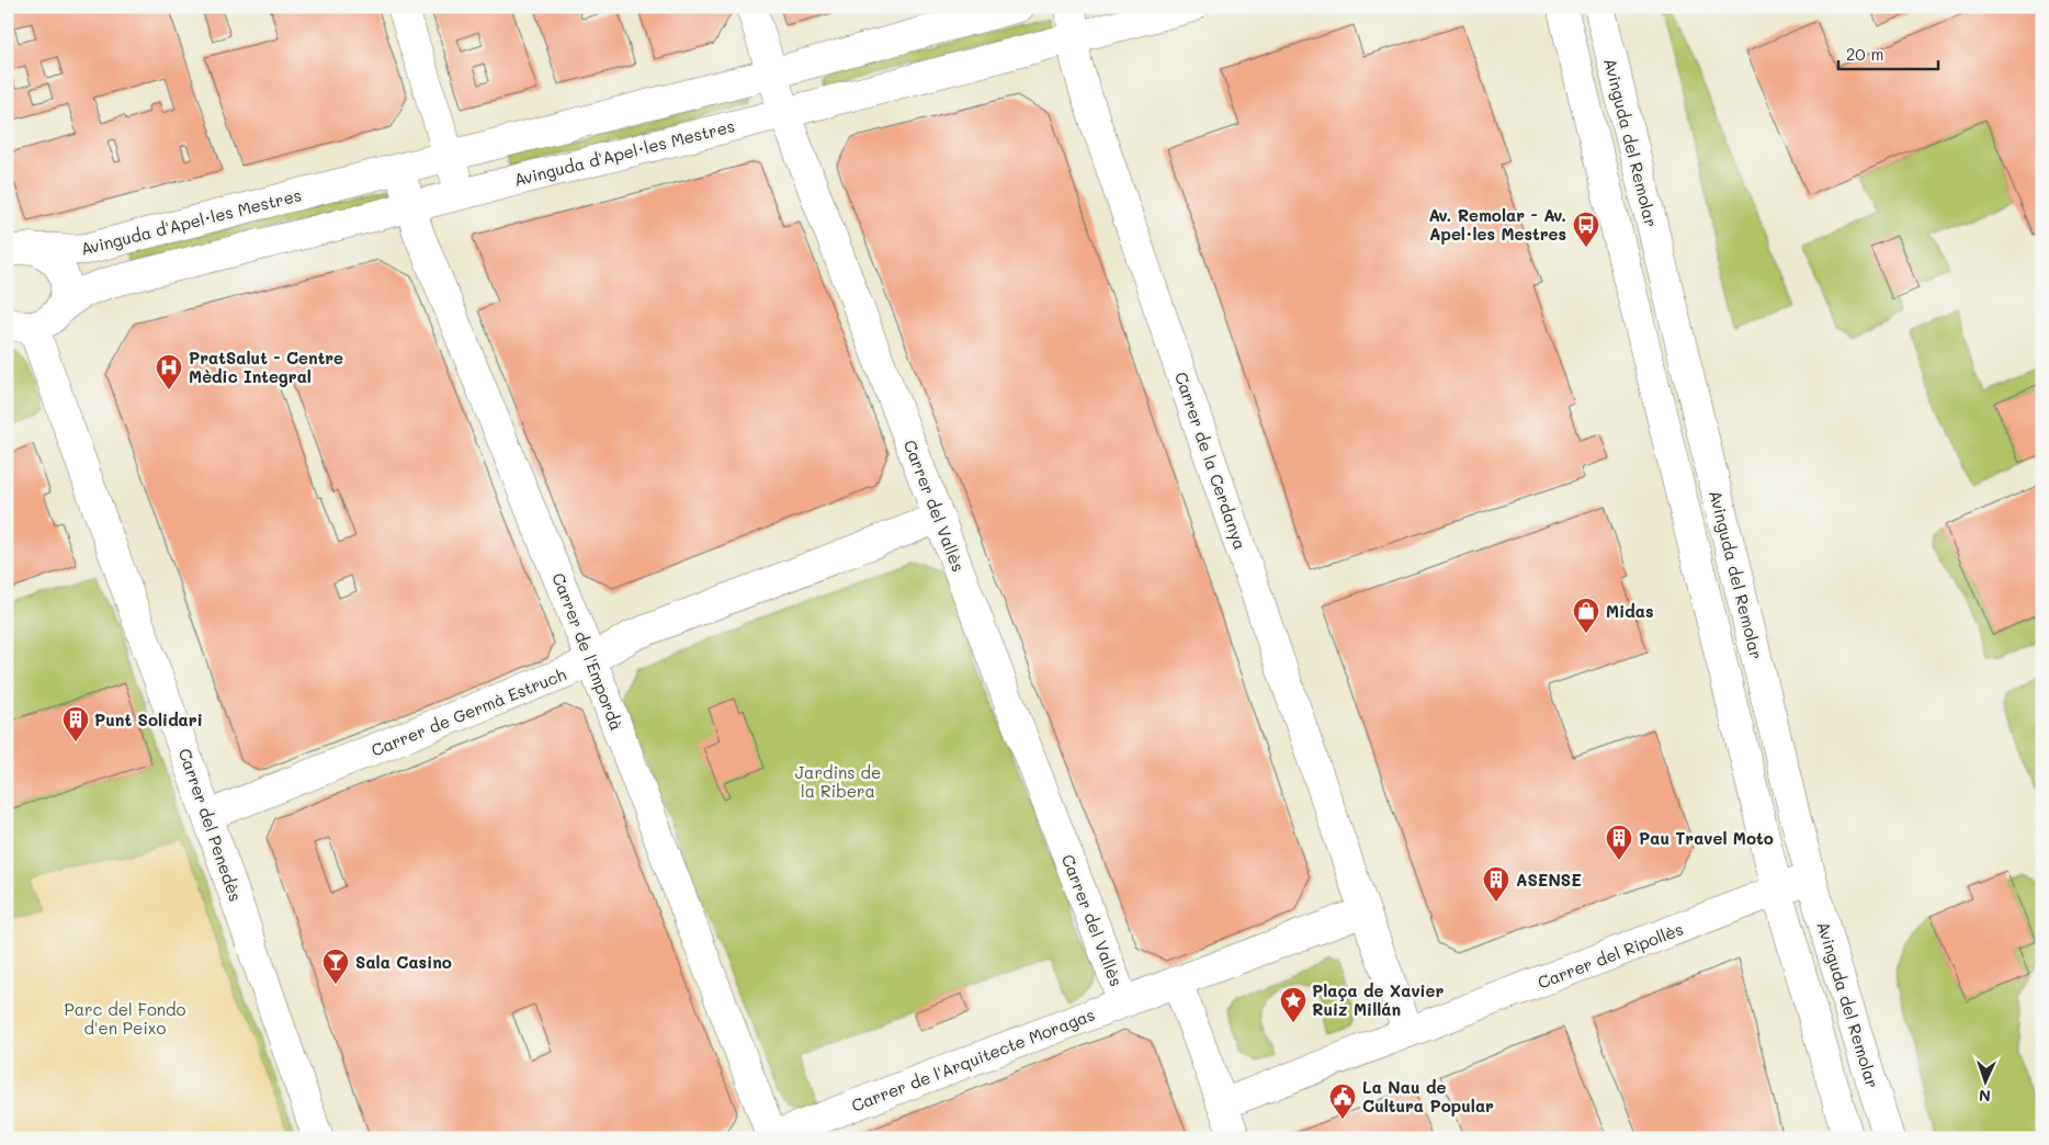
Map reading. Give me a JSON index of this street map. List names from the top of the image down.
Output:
{
  "streets": {
    "street": [
      "Avinguda del Remolar",
      "Avinguda d'Apel·les Mestres",
      "Carrer de la Cerdanya",
      "Carrer del Vallès",
      "Carrer de l'Empordà",
      "Carrer de Germà Estruch",
      "Carrer del Penedès",
      "Carrer del Ripollès",
      "Carrer de l'Arquitecte Moragas"
    ]
  },
  "crossings": [
    ["Avinguda del Remolar", "Carrer del Ripollès"],
    ["Avinguda d'Apel·les Mestres", "Carrer de la Cerdanya"],
    ["Avinguda d'Apel·les Mestres", "Carrer del Vallès"],
    ["Avinguda d'Apel·les Mestres", "Carrer de l'Empordà"],
    ["Avinguda d'Apel·les Mestres", "Carrer del Penedès"],
    ["Carrer del Vallès", "Carrer de Germà Estruch"],
    ["Carrer del Vallès", "Carrer de l'Arquitecte Moragas"],
    ["Carrer de l'Empordà", "Carrer de Germà Estruch"],
    ["Carrer de l'Empordà", "Carrer de l'Arquitecte Moragas"],
    ["Carrer de Germà Estruch", "Carrer del Penedès"]
  ],
  "parks": ["Jardins de la Ribera", "Parc del Fondo d'en Peixo"],
  "places": {
    "bus stop": ["Av. Remolar - Av. Apel·les Mestres"],
    "hospital": ["PratSalut - Centre Mèdic Integral"],
    "shop": ["Midas"],
    "building": ["Punt Solidari", "Pau Travel Moto", "ASENSE"],
    "bar": ["Sala Casino"],
    "place": ["Plaça de Xavier Ruiz Millán"],
    "public building": ["La Nau de Cultura Popular"]
  },
  "scale_bar": "20 m",
  "north": "bottom"
}
